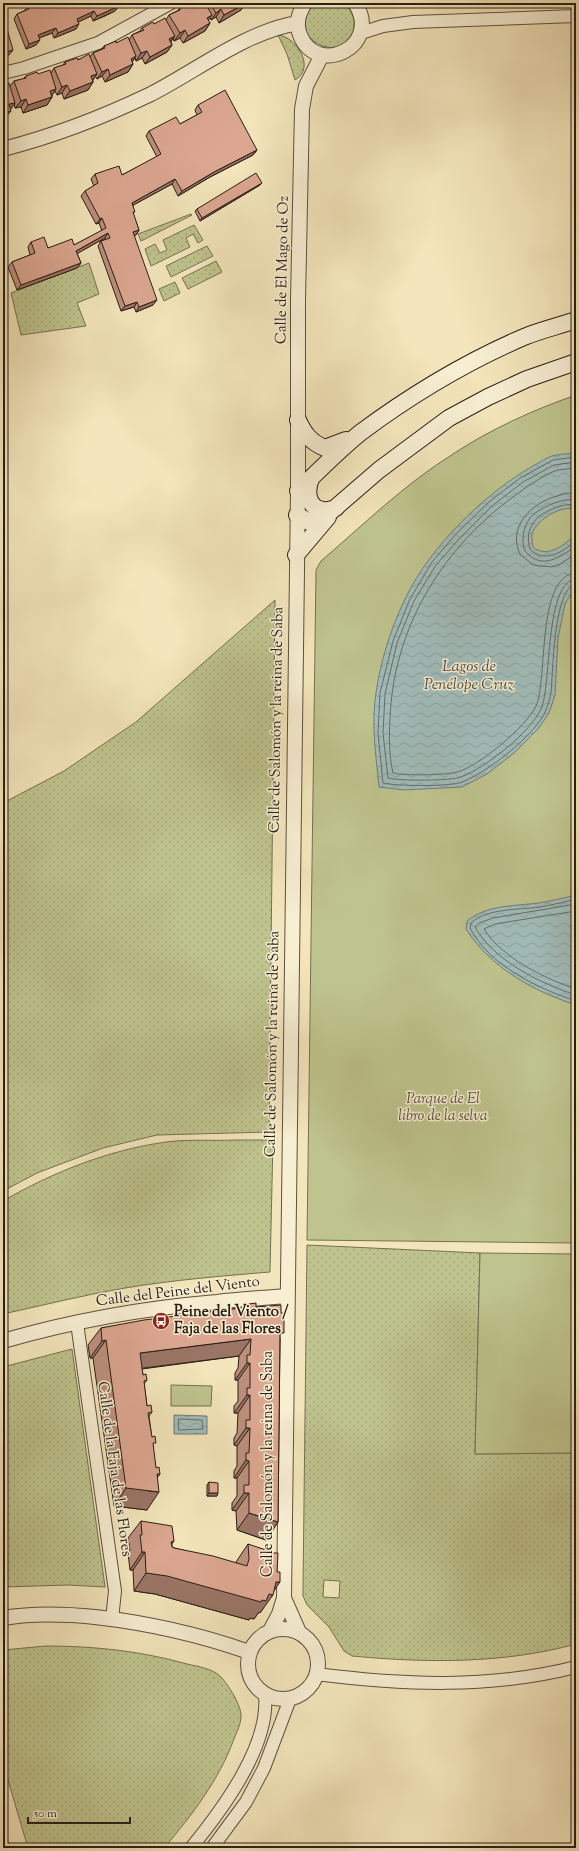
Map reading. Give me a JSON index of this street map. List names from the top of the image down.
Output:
{
  "streets": {
    "street": [
      "Calle de El Mago de Oz",
      "Calle de Salomón y la reina de Saba",
      "Calle del Peine del Viento",
      "Calle de la Faja de las Flores"
    ]
  },
  "crossings": [
    ["Calle de El Mago de Oz", "Calle de Salomón y la reina de Saba"],
    ["Calle de Salomón y la reina de Saba", "Calle del Peine del Viento"],
    ["Calle del Peine del Viento", "Calle de la Faja de las Flores"]
  ],
  "water": ["Lagos de Penélope Cruz"],
  "parks": ["Parque de El libro de la selva"],
  "places": {
    "bus stop": ["Peine del Viento / Faja de las Flores"]
  },
  "scale_bar": "50 m"
}
